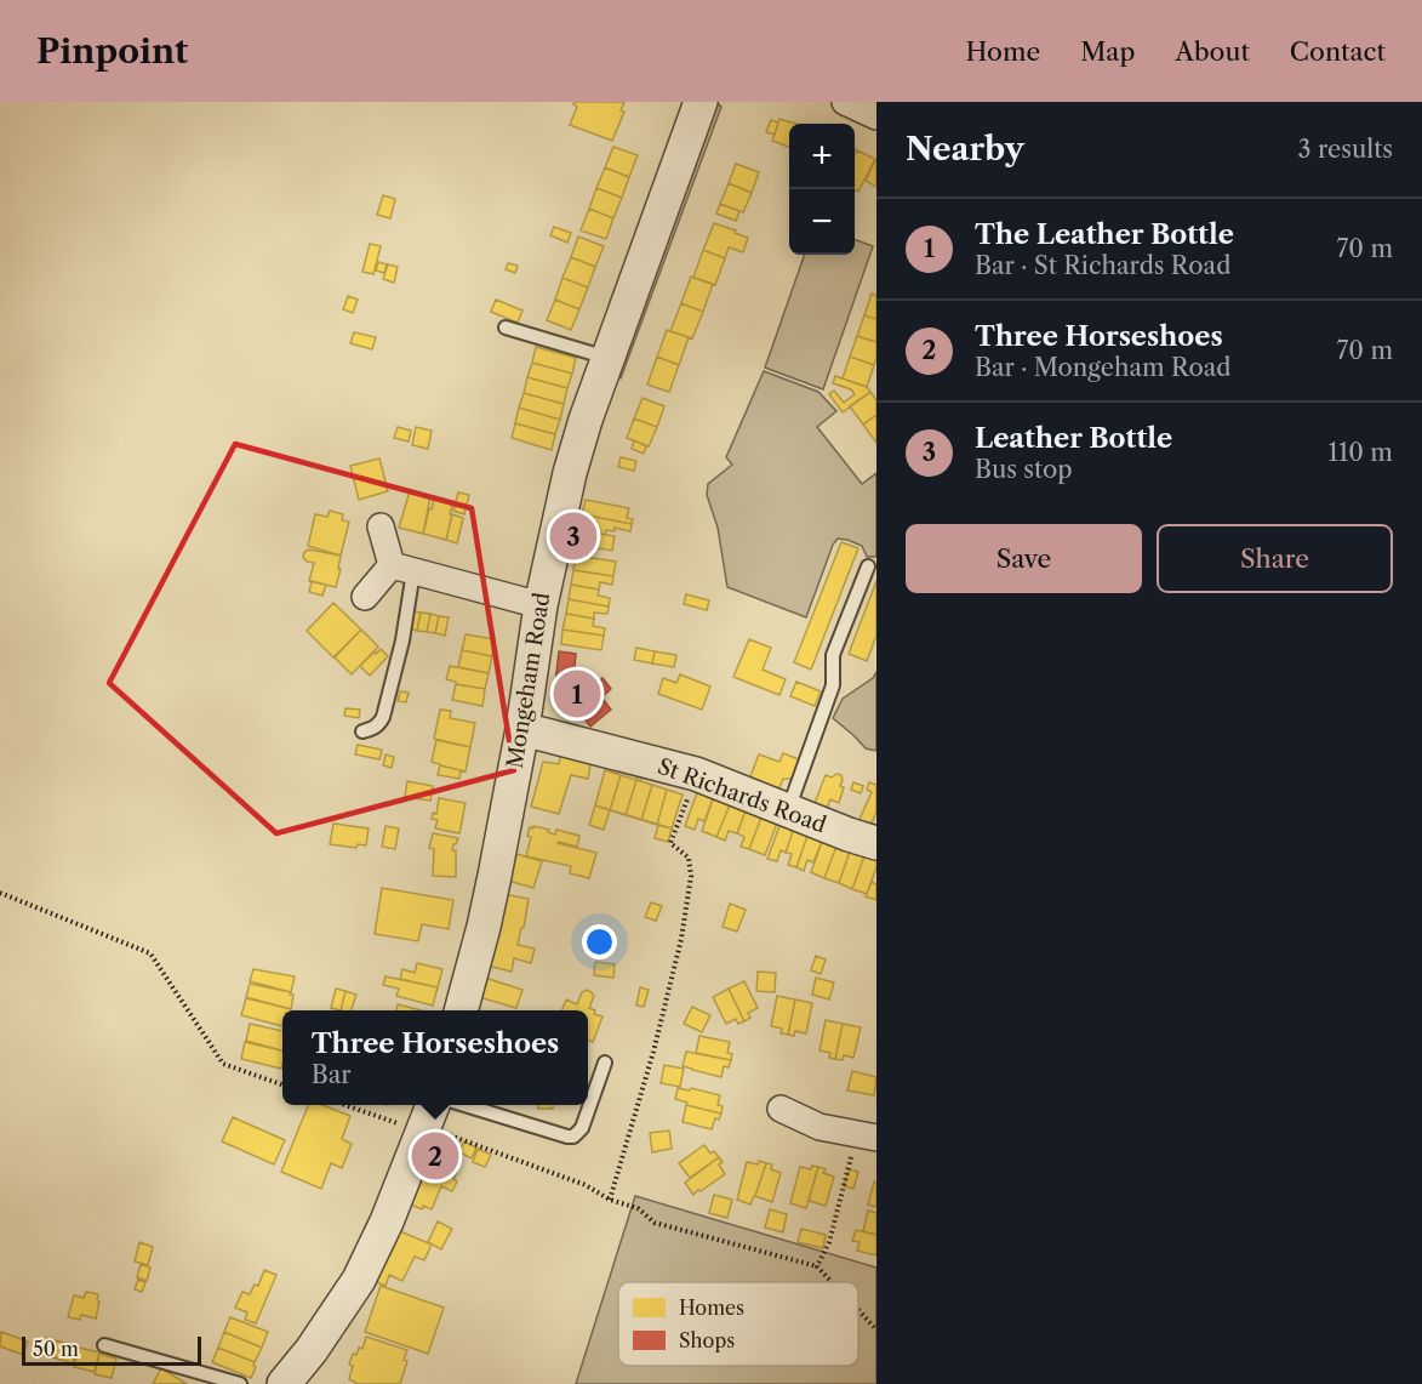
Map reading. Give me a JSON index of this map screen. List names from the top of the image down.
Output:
{
  "streets": {
    "street": ["Mongeham Road", "St Richards Road"]
  },
  "crossings": [
    ["Mongeham Road", "St Richards Road"]
  ],
  "legend": ["Homes", "Shops"],
  "scale_bar": "50 m",
  "page": {
    "header": "Pinpoint",
    "nav": [
      "Home",
      "Map",
      "About",
      "Contact"
    ],
    "heading": ["Nearby", "3 results"],
    "map_buttons": ["+", "−"],
    "list": [
      {
        "mark": "1",
        "name": "The Leather Bottle",
        "note": "Bar · St Richards Road",
        "value": "70 m"
      },
      {
        "mark": "2",
        "name": "Three Horseshoes",
        "note": "Bar · Mongeham Road",
        "value": "70 m"
      },
      {
        "mark": "3",
        "name": "Leather Bottle",
        "note": "Bus stop",
        "value": "110 m"
      }
    ],
    "buttons": ["Save", "Share"],
    "pins": ["3", "1", "2"],
    "popup": ["Three Horseshoes", "Bar"],
    "scale": "50 m"
  }
}
